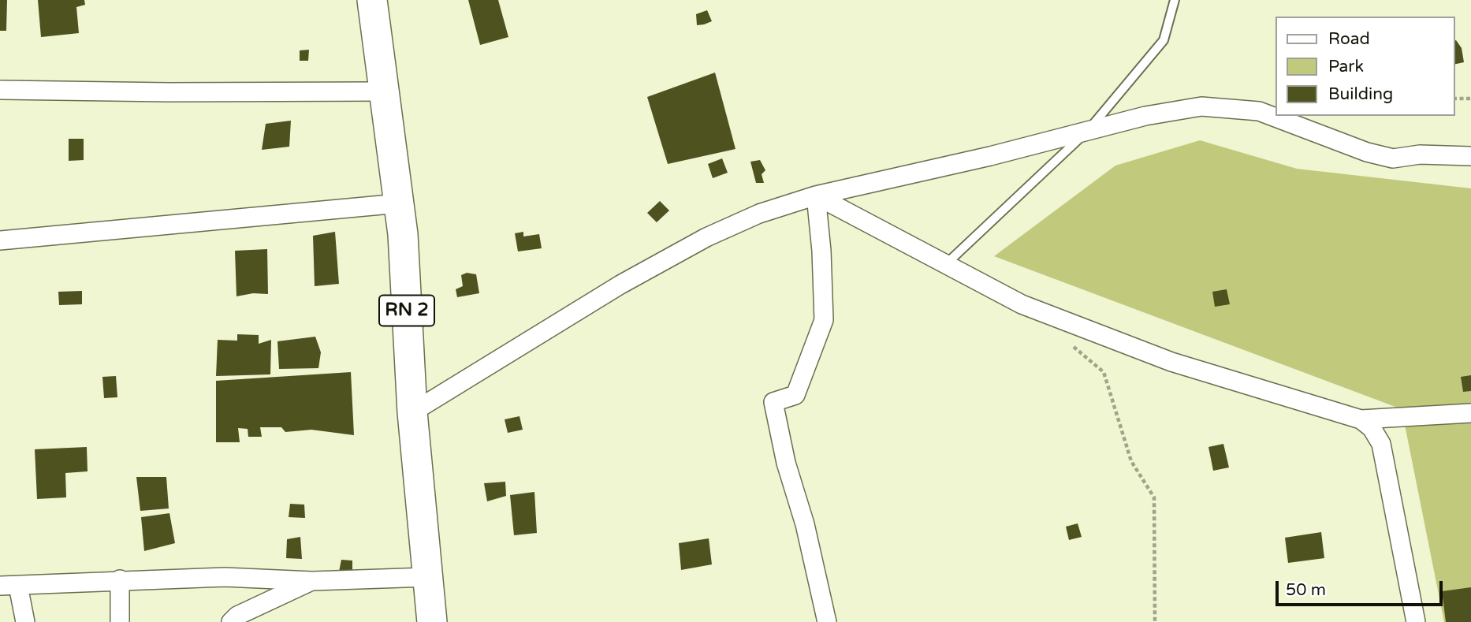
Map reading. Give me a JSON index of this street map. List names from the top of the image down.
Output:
{
  "streets": {
    "highway": ["RN 2"]
  },
  "legend": ["Road", "Park", "Building"],
  "scale_bar": "50 m"
}
